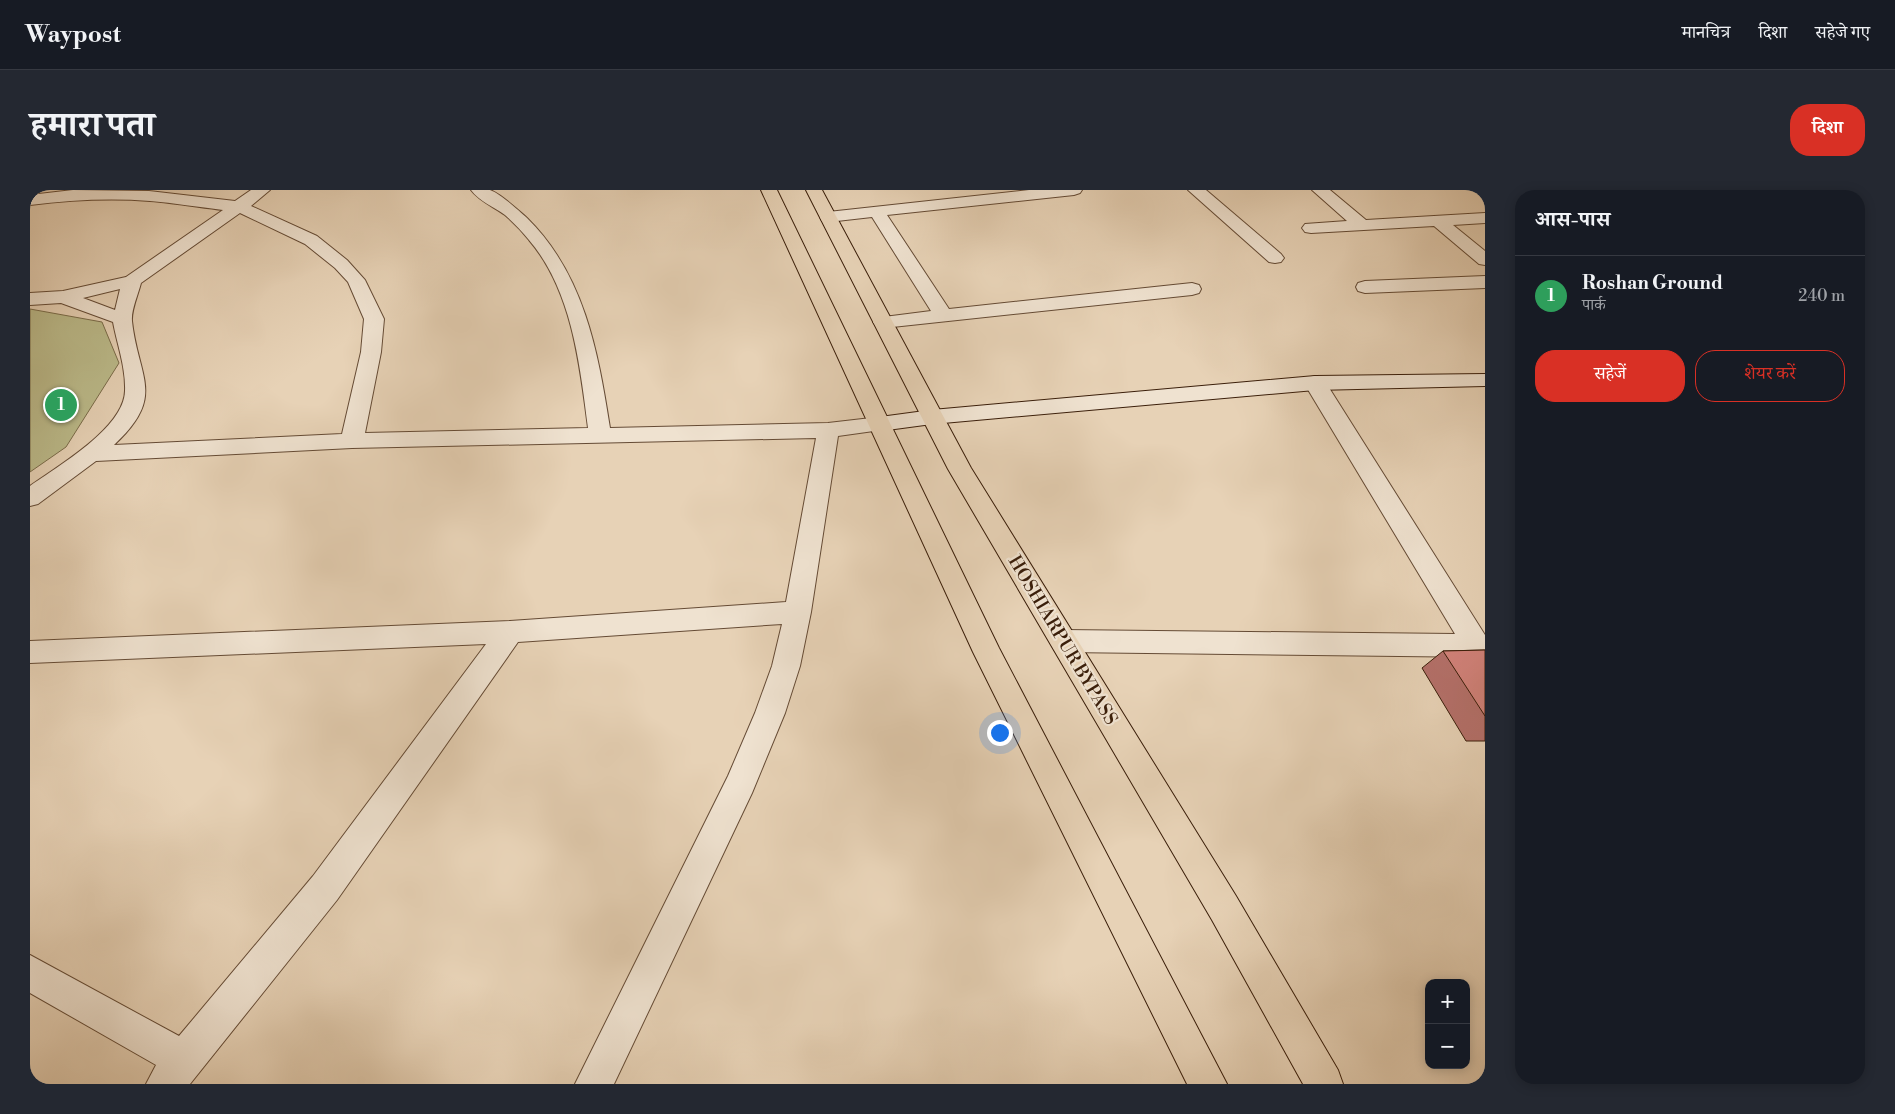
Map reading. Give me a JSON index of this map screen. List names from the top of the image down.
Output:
{
  "streets": {
    "highway": ["HOSHIARPUR BYPASS"]
  },
  "page": {
    "header": "Waypost",
    "nav": ["मानचित्र", "दिशा", "सहेजे गए"],
    "title": "हमारा पता",
    "buttons": [
      "दिशा",
      ["सहेजें", "शेयर करें"]
    ],
    "heading": "आस-पास",
    "list": [
      {
        "mark": "1",
        "name": "Roshan Ground",
        "note": "पार्क",
        "value": "240 m"
      }
    ],
    "pins": "1",
    "map_buttons": ["+", "−"]
  }
}
